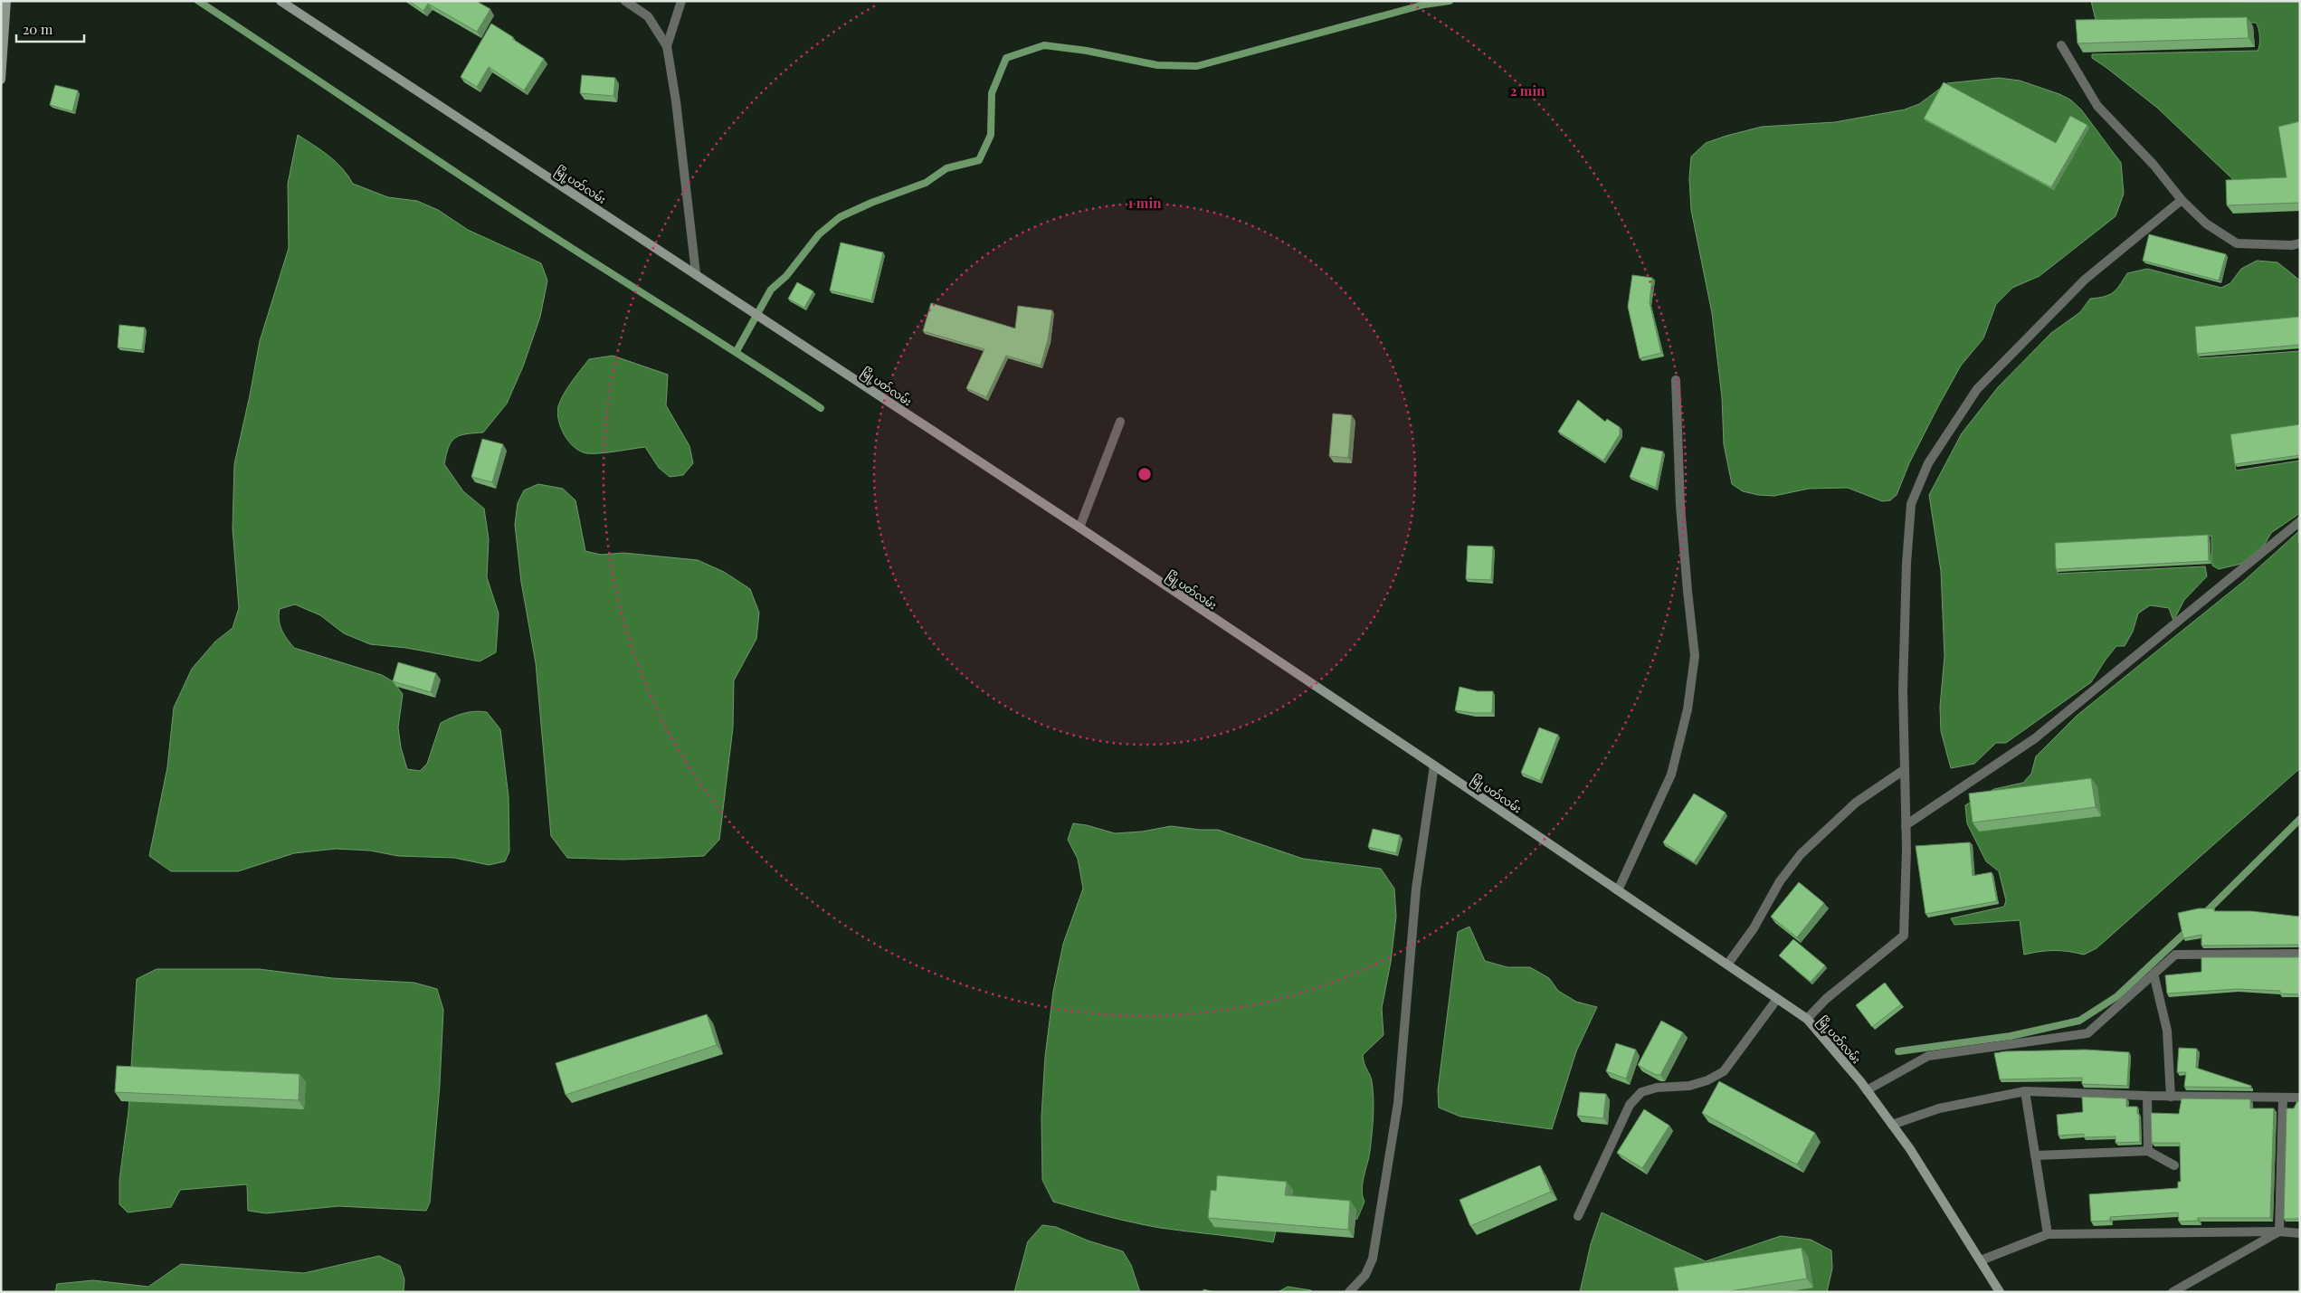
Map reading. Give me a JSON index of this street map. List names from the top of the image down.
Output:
{
  "streets": {
    "main road": ["မြို့ပတ်လမ်း"]
  },
  "scale_bar": "20 m",
  "rings": ["2 min", "1 min"]
}
